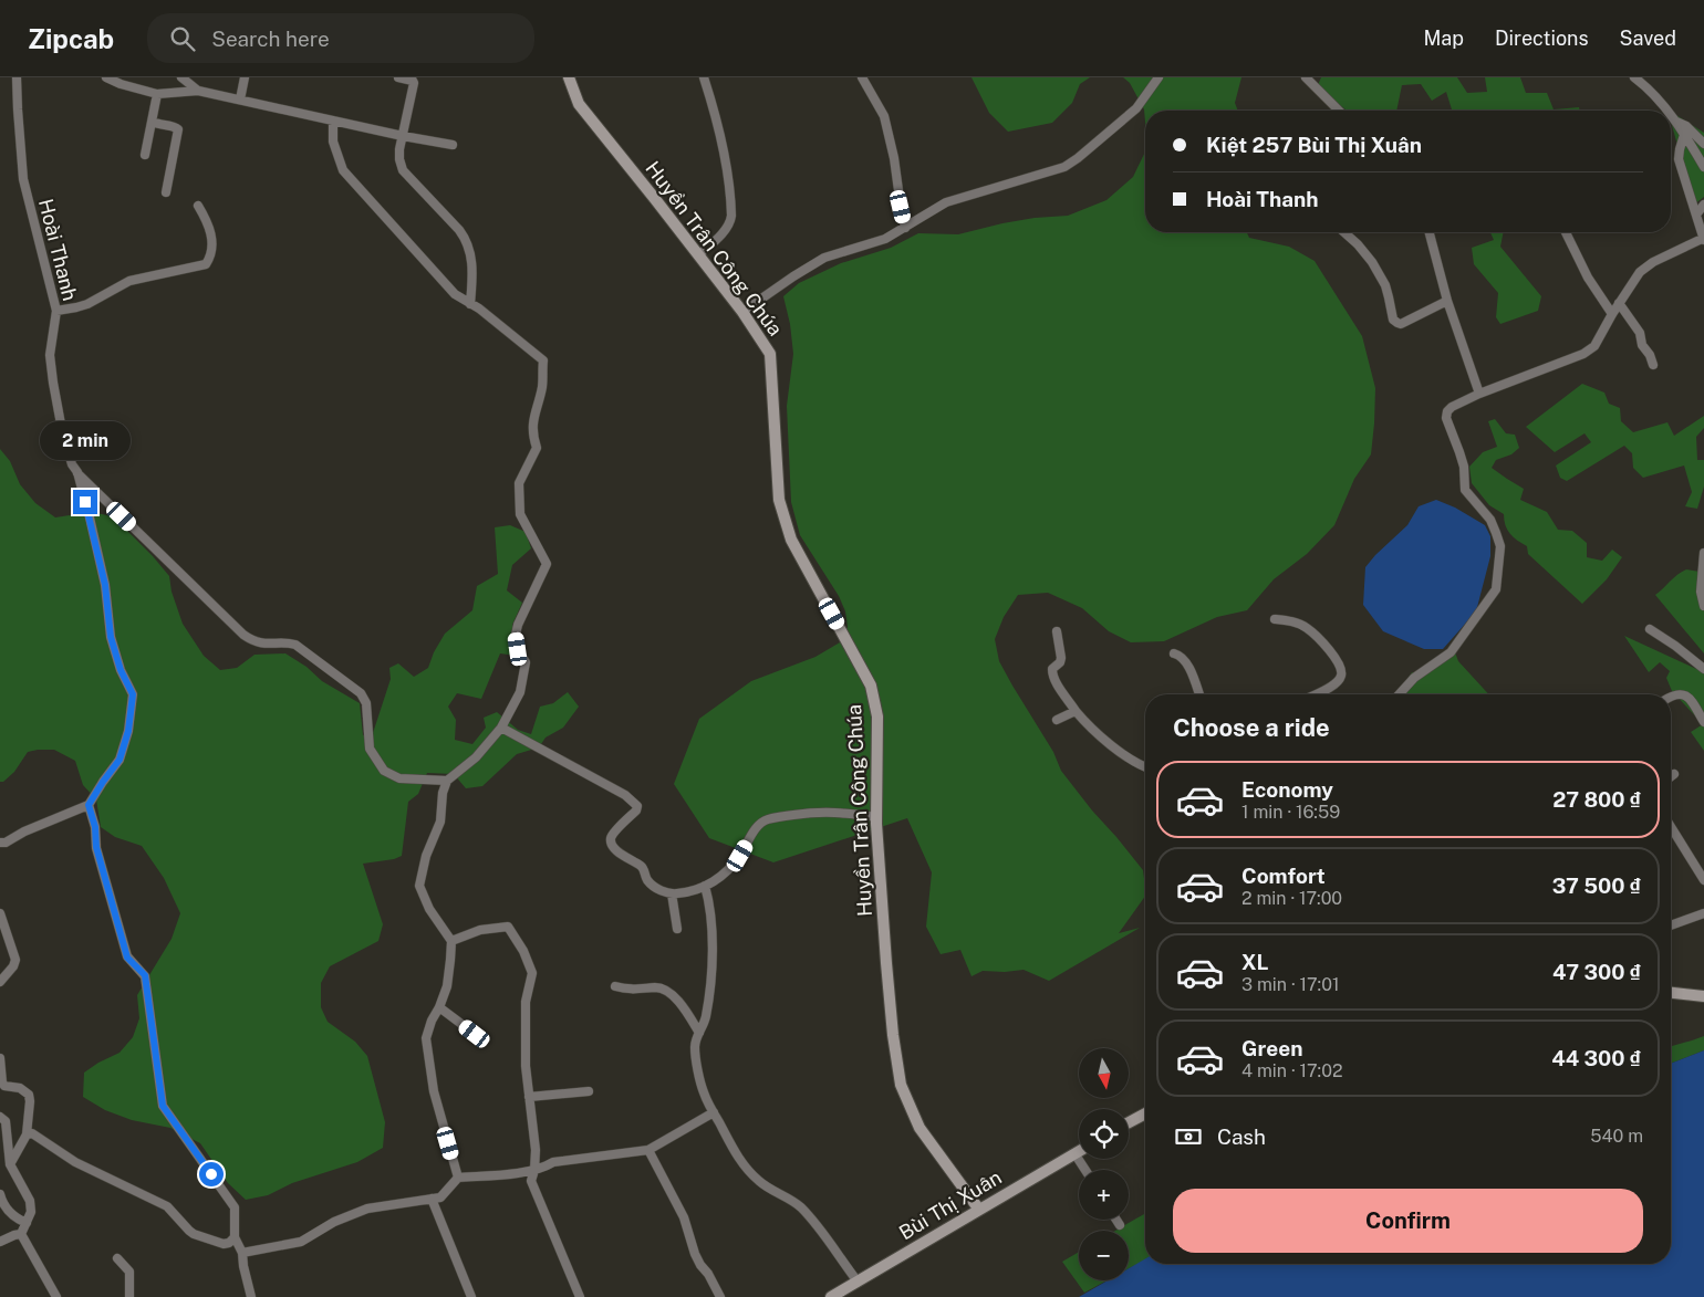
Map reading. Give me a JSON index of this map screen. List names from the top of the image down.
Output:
{
  "streets": {
    "street": ["Huyền Trân Công Chúa", "Hoài Thanh", "Bùi Thị Xuân"]
  },
  "crossings": [
    ["Huyền Trân Công Chúa", "Bùi Thị Xuân"]
  ],
  "north": "bottom",
  "page": {
    "header": "Zipcab",
    "search": "Search here",
    "nav": ["Map", "Directions", "Saved"],
    "banner": ["Kiệt 257 Bùi Thị Xuân", "Hoài Thanh"],
    "bubble": "2 min",
    "heading": "Choose a ride",
    "list": [
      {
        "name": "Economy",
        "note": "1 min · 16:59",
        "value": "27 800 ₫"
      },
      {
        "name": "Comfort",
        "note": "2 min · 17:00",
        "value": "37 500 ₫"
      },
      {
        "name": "XL",
        "note": "3 min · 17:01",
        "value": "47 300 ₫"
      },
      {
        "name": "Green",
        "note": "4 min · 17:02",
        "value": "44 300 ₫"
      }
    ],
    "map_buttons": ["+", "−"],
    "pay": ["Cash", "540 m"],
    "buttons": "Confirm"
  }
}
